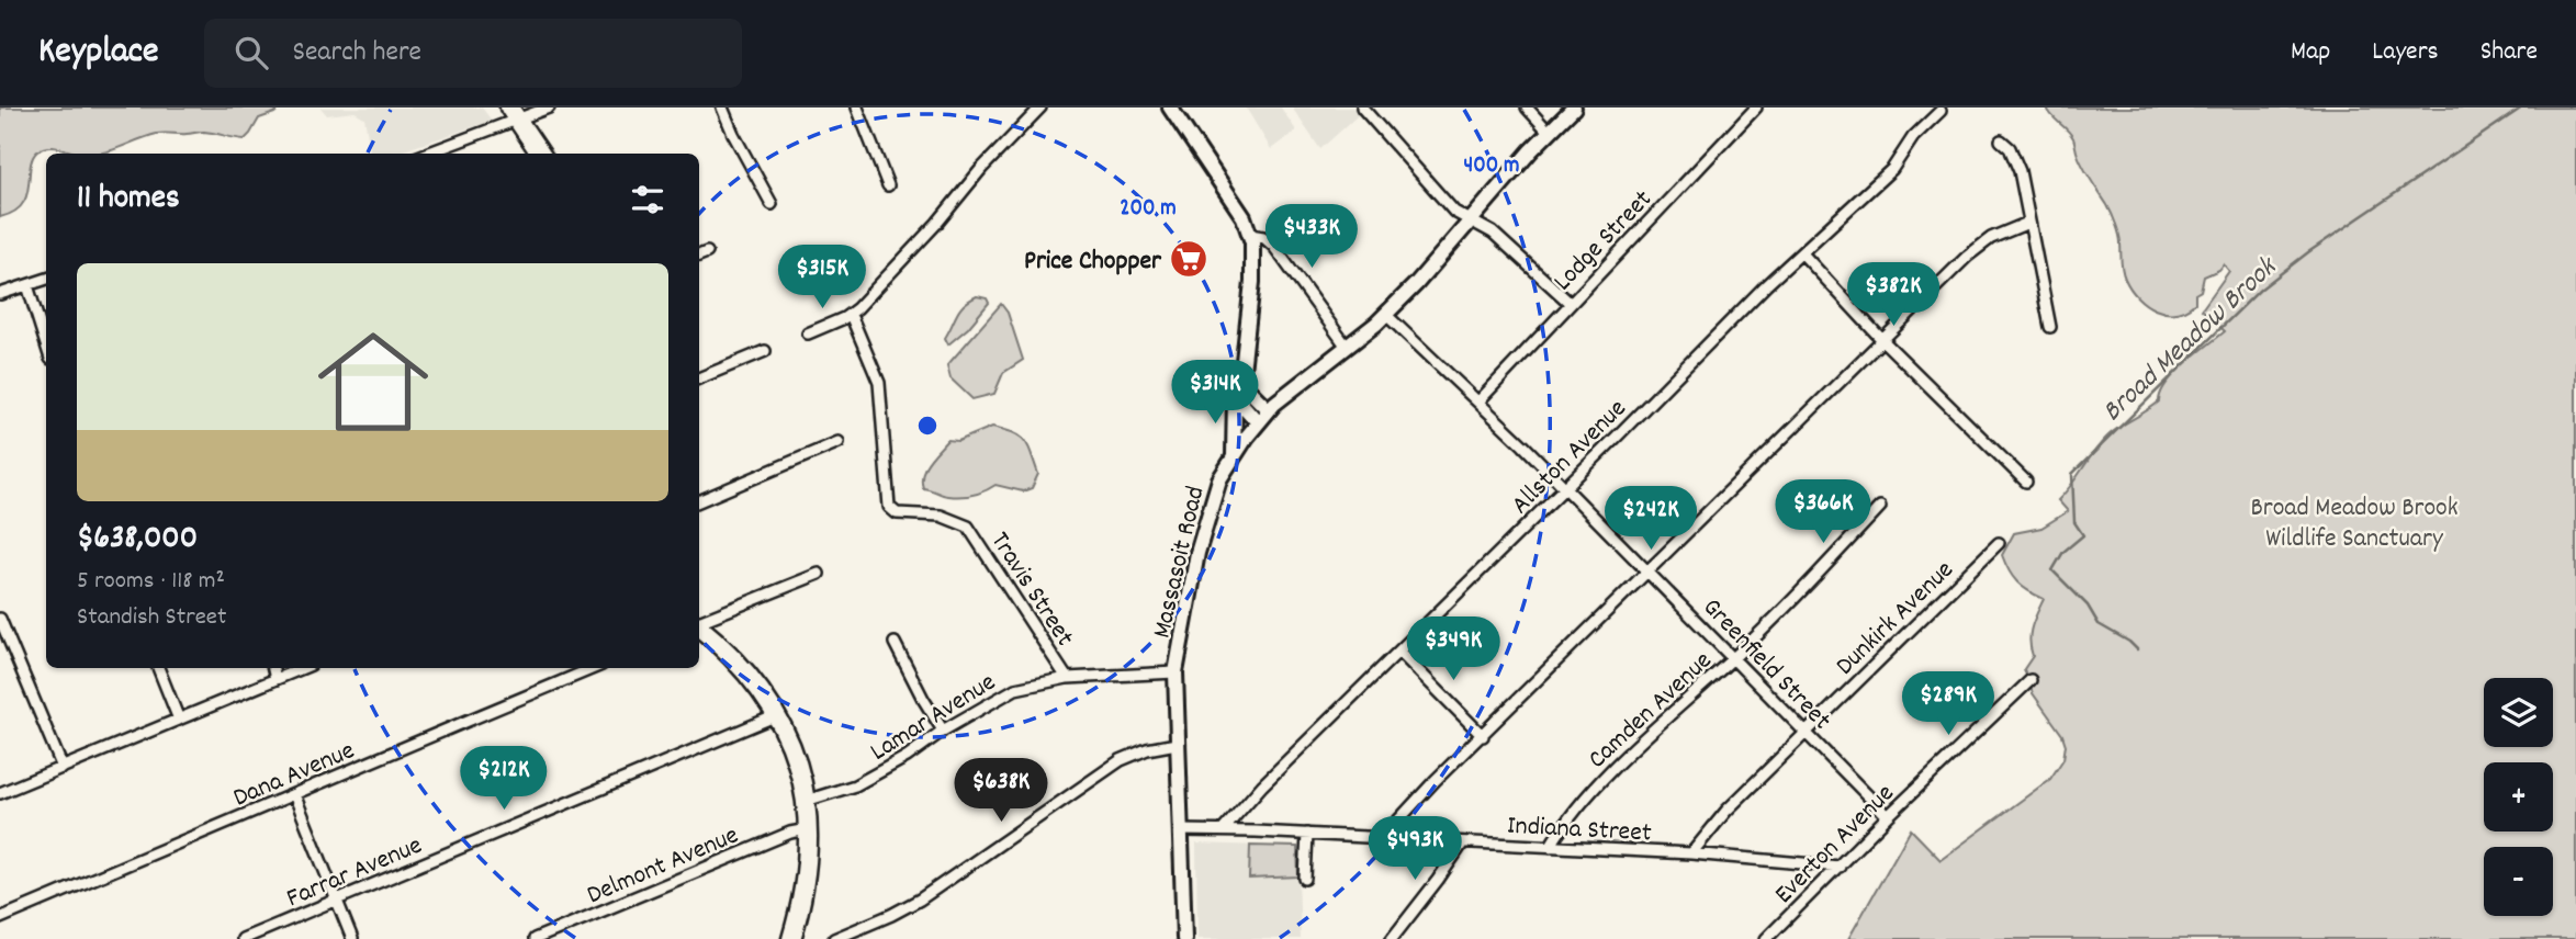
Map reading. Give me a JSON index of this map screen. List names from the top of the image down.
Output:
{
  "streets": {
    "main road": ["Massasoit Road"],
    "street": [
      "Lodge Street",
      "Allston Avenue",
      "Travis Street",
      "Dunkirk Avenue",
      "Greenfield Street",
      "Camden Avenue",
      "Lamar Avenue",
      "Dana Avenue",
      "Indiana Street",
      "Everton Avenue",
      "Delmont Avenue",
      "Farrar Avenue"
    ]
  },
  "crossings": [
    ["Lodge Street", "Greenfield Street"],
    ["Allston Avenue", "Greenfield Street"],
    ["Allston Avenue", "Indiana Street"],
    ["Massasoit Road", "Greenfield Street"],
    ["Massasoit Road", "Lamar Avenue"],
    ["Massasoit Road", "Indiana Street"],
    ["Travis Street", "Lamar Avenue"],
    ["Dunkirk Avenue", "Greenfield Street"],
    ["Dunkirk Avenue", "Indiana Street"],
    ["Greenfield Street", "Camden Avenue"],
    ["Greenfield Street", "Everton Avenue"],
    ["Camden Avenue", "Indiana Street"],
    ["Indiana Street", "Everton Avenue"]
  ],
  "water": ["Broad Meadow Brook"],
  "parks": ["Broad Meadow Brook Wildlife Sanctuary"],
  "places": {
    "supermarket": ["Price Chopper"]
  },
  "page": {
    "header": "Keyplace",
    "search": "Search here",
    "nav": ["Map", "Layers", "Share"],
    "heading": "11 homes",
    "price": [
      "$433K",
      "$315K",
      "$382K",
      "$314K",
      "$366K",
      "$242K",
      "$349K",
      "$289K",
      "$212K",
      "$638K",
      "$493K"
    ],
    "list": [
      {
        "name": "$638,000",
        "note": "5 rooms · 118 m² · Standish Street"
      }
    ],
    "map_buttons": ["+", "−"]
  },
  "rings": ["400 m", "200 m"]
}
